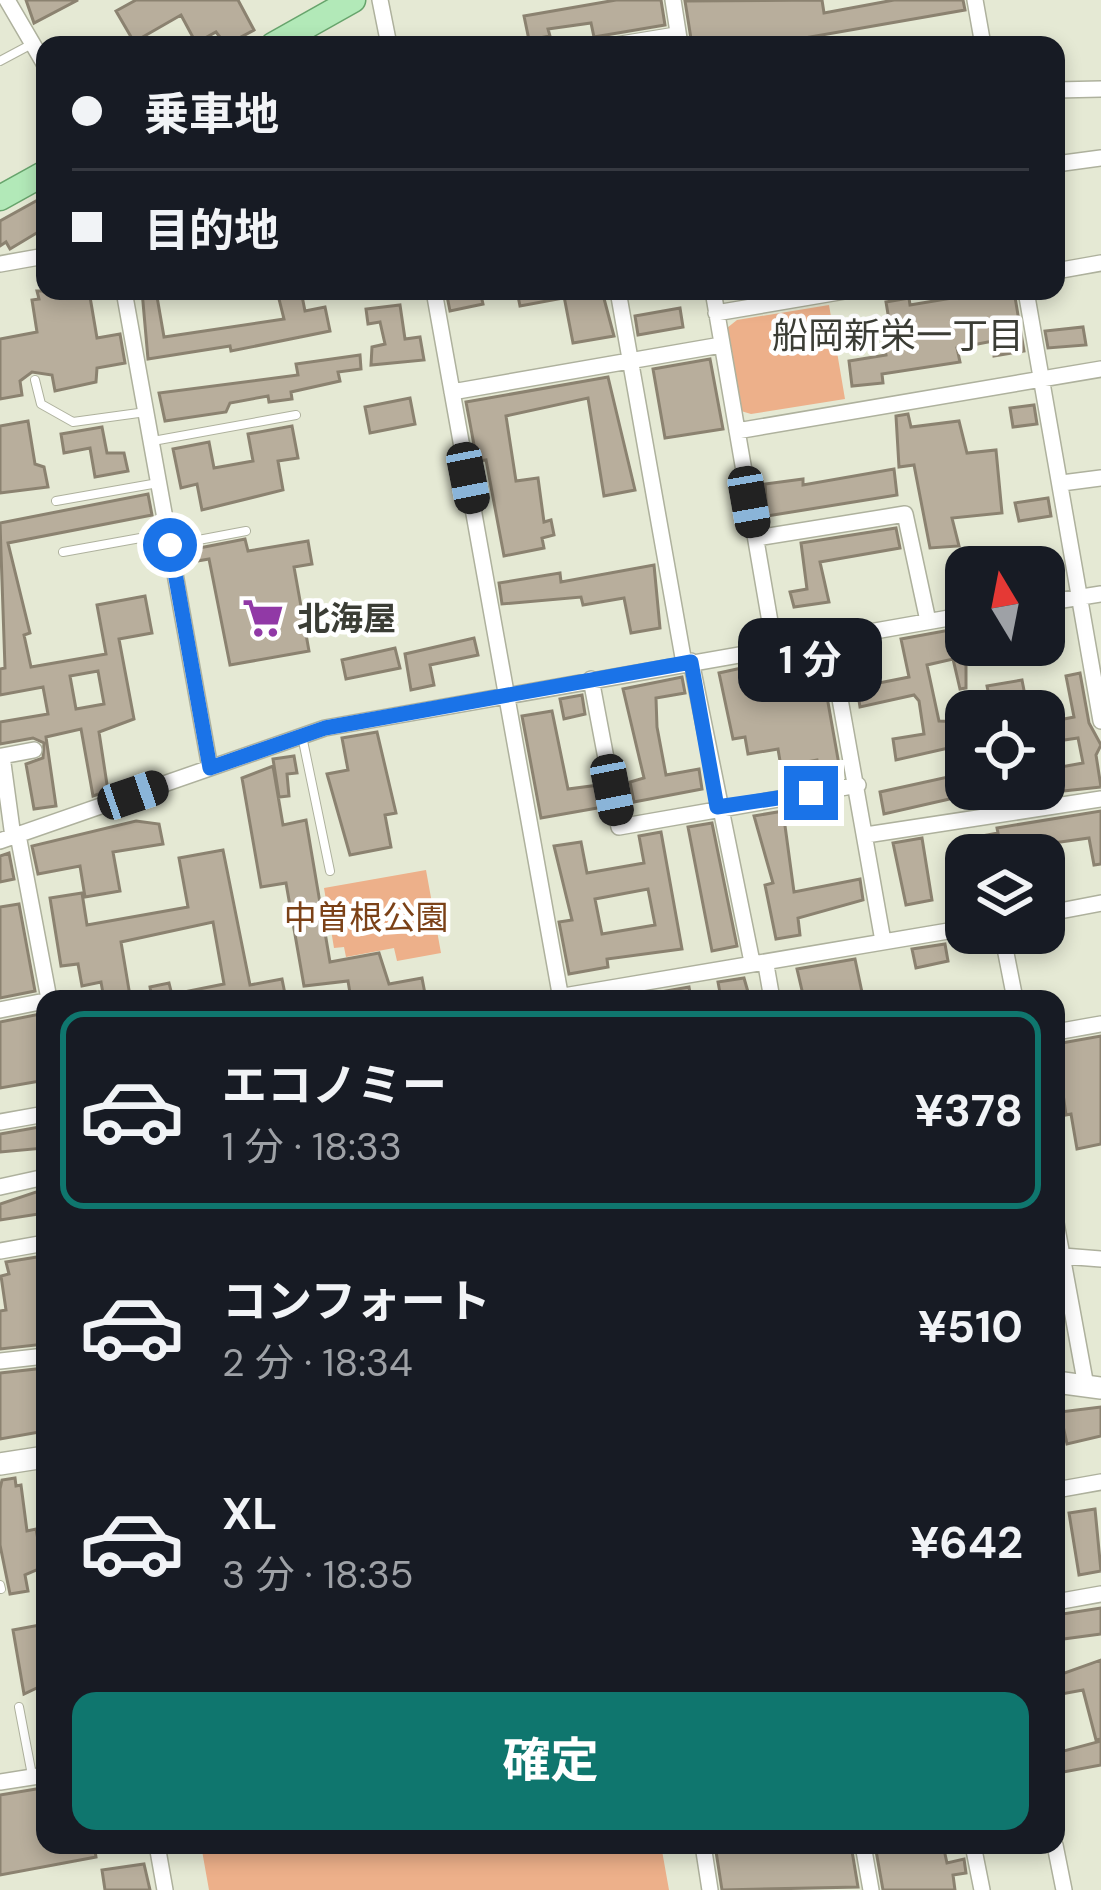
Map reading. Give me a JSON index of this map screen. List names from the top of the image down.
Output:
{
  "districts": ["船岡新栄一丁目"],
  "parks": ["中曽根公園"],
  "places": {
    "supermarket": ["北海屋"]
  },
  "north": "top",
  "page": {
    "banner": ["乗車地", "目的地"],
    "bubble": "1 分",
    "list": [
      {
        "name": "エコノミー",
        "note": "1 分 · 18:33",
        "value": "¥378"
      },
      {
        "name": "コンフォート",
        "note": "2 分 · 18:34",
        "value": "¥510"
      },
      {
        "name": "XL",
        "note": "3 分 · 18:35",
        "value": "¥642"
      }
    ],
    "buttons": "確定"
  }
}
